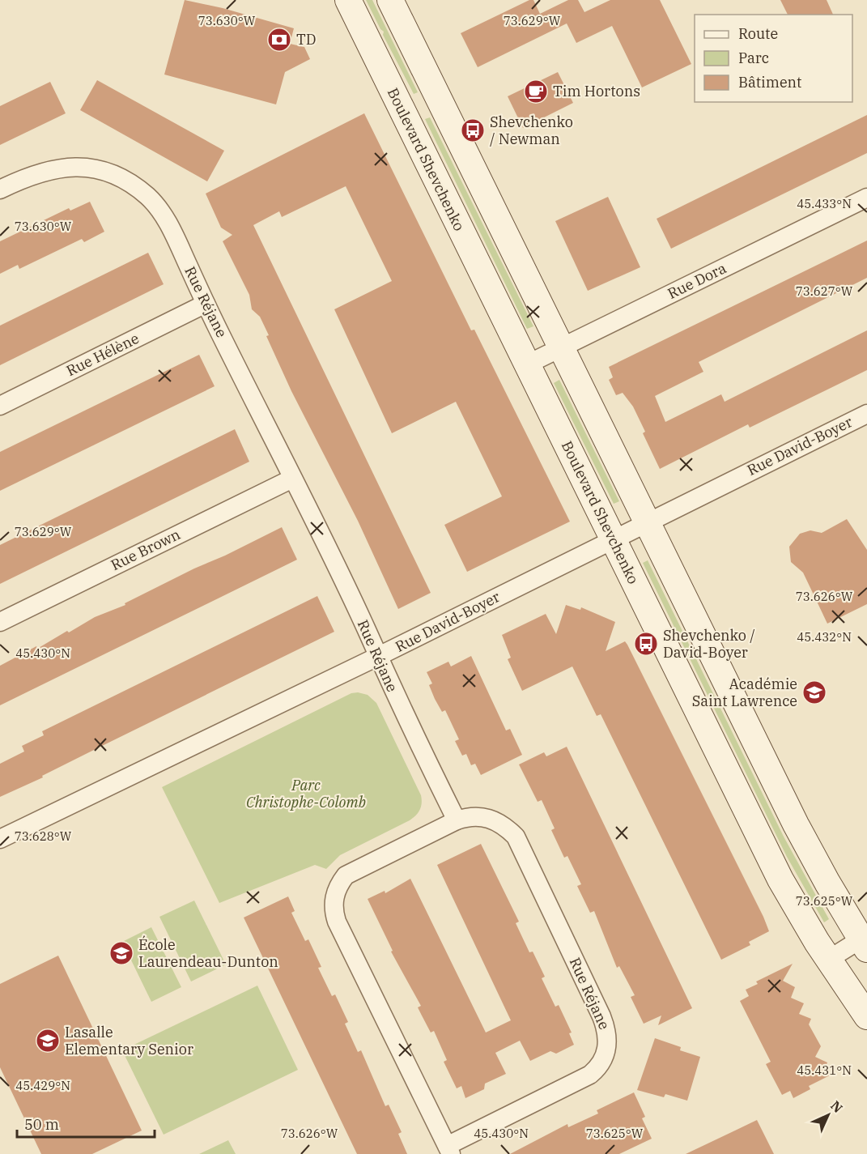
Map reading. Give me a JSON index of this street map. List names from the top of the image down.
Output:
{
  "streets": {
    "street": [
      "Boulevard Shevchenko",
      "Rue Dora",
      "Rue Réjane",
      "Rue Hélène",
      "Rue David-Boyer",
      "Rue Brown"
    ]
  },
  "crossings": [
    ["Boulevard Shevchenko", "Rue Dora"],
    ["Boulevard Shevchenko", "Rue David-Boyer"],
    ["Rue Réjane", "Rue Hélène"],
    ["Rue Réjane", "Rue David-Boyer"],
    ["Rue Réjane", "Rue Brown"]
  ],
  "parks": ["Parc Christophe-Colomb"],
  "places": {
    "bank": ["TD"],
    "cafe": ["Tim Hortons"],
    "bus stop": ["Shevchenko / Newman", "Shevchenko / David-Boyer"],
    "school or university": ["Académie Saint Lawrence", "École Laurendeau-Dunton", "Lasalle Elementary Senior"]
  },
  "legend": ["Route", "Parc", "Bâtiment"],
  "scale_bar": "50 m",
  "north": "top right",
  "coordinates": [
    "73.630°W",
    "73.629°W",
    "45.433°N",
    "73.627°W",
    "73.626°W",
    "45.432°N",
    "45.430°N",
    "73.628°W",
    "73.625°W",
    "45.431°N",
    "45.429°N"
  ]
}
